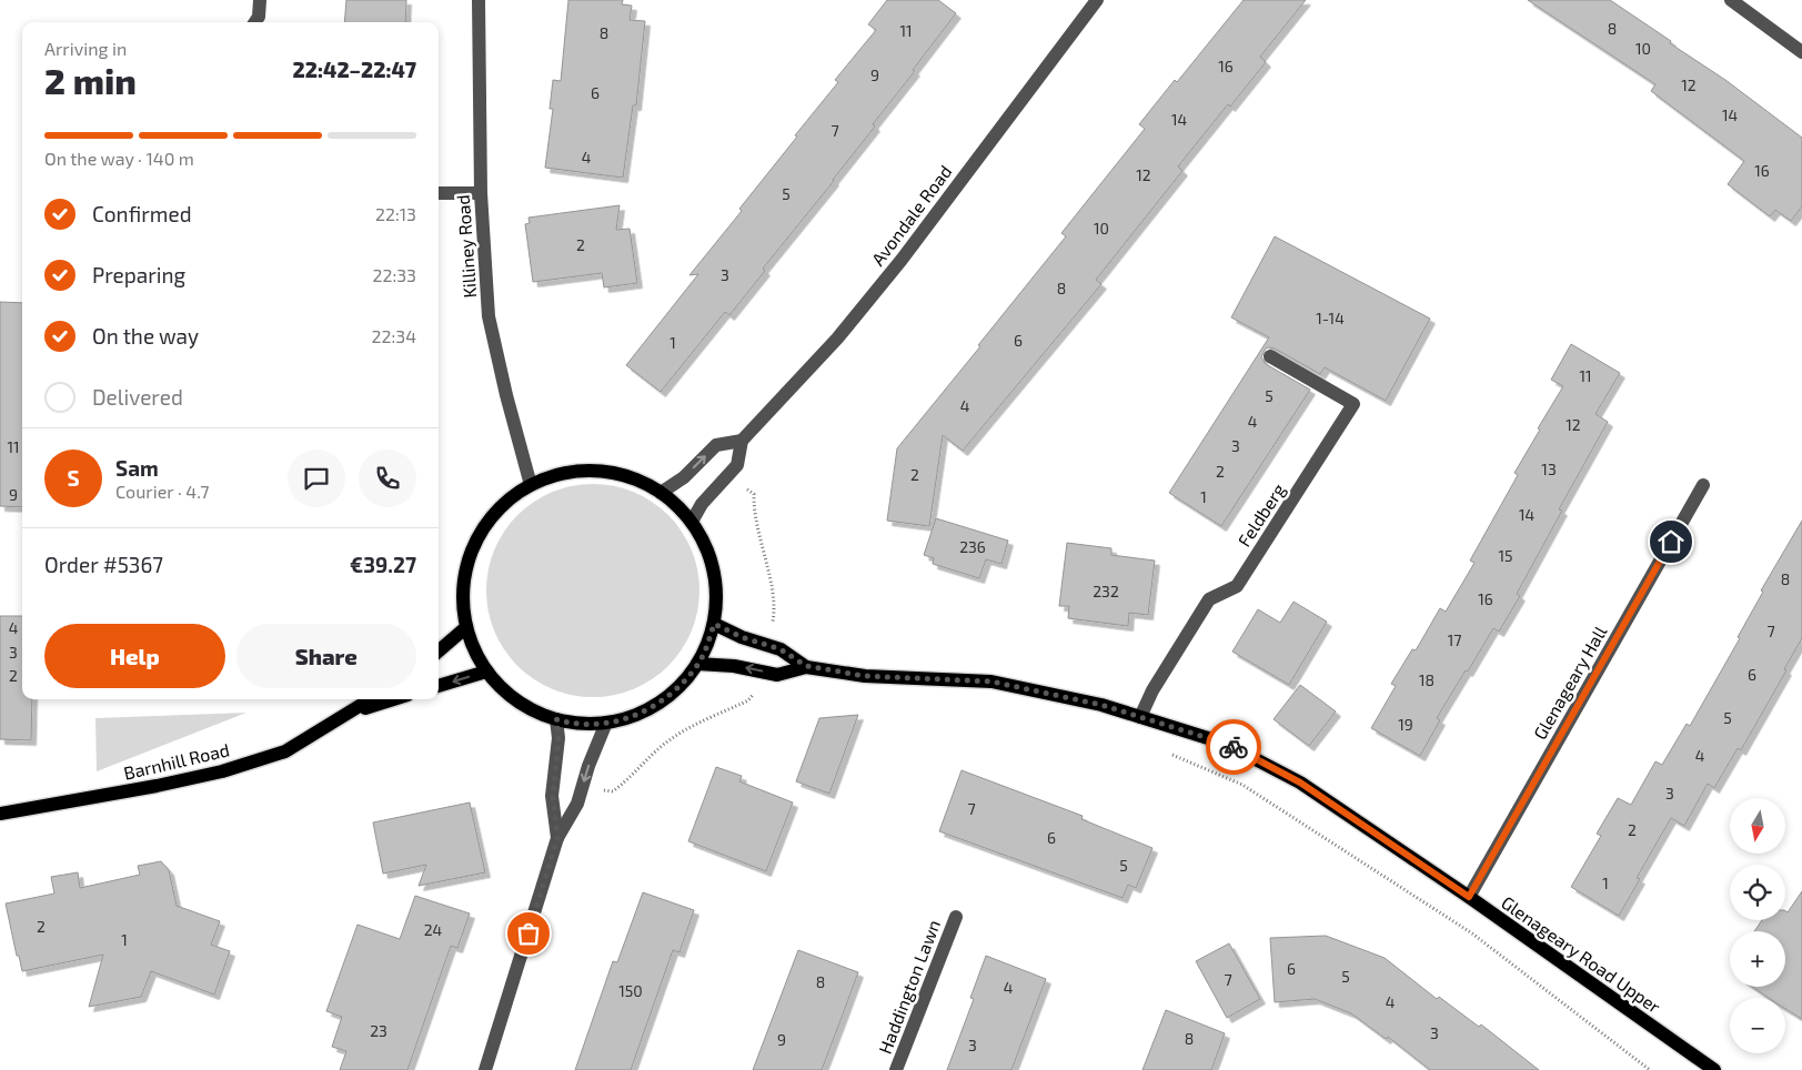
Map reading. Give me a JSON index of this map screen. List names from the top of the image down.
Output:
{
  "streets": {
    "main road": ["Barnhill Road", "Glenageary Road Upper"],
    "street": [
      "Avondale Road",
      "Killiney Road",
      "Feldberg",
      "Glenageary Hall",
      "Haddington Lawn"
    ]
  },
  "crossings": [
    ["Feldberg", "Glenageary Road Upper"],
    ["Glenageary Hall", "Glenageary Road Upper"]
  ],
  "house_numbers": [
    "8",
    "11",
    "8",
    "10",
    "16",
    "9",
    "12",
    "6",
    "14",
    "14",
    "7",
    "4",
    "16",
    "12",
    "5",
    "10",
    "2",
    "3",
    "8",
    "1-14",
    "6",
    "1",
    "11",
    "5",
    "4",
    "4",
    "12",
    "3",
    "11",
    "13",
    "2",
    "2",
    "9",
    "1",
    "14",
    "236",
    "15",
    "8",
    "232",
    "16",
    "4",
    "7",
    "17",
    "3",
    "6",
    "2",
    "18",
    "5",
    "19",
    "4",
    "3",
    "7",
    "2",
    "6",
    "5",
    "1",
    "2",
    "24",
    "1",
    "6",
    "5",
    "7",
    "8",
    "4",
    "150",
    "4",
    "23",
    "3",
    "8",
    "9",
    "3"
  ],
  "north": "bottom",
  "page": {
    "heading": ["2 min", "Arriving in", "22:42–22:47"],
    "panel": [
      "Sam",
      "Courier · 4.7",
      "Order #5367",
      "€39.27"
    ],
    "bar": "On the way · 140 m",
    "list": [
      ["Confirmed", "22:13"],
      ["Preparing", "22:33"],
      ["On the way", "22:34"],
      "Delivered"
    ],
    "round": "S",
    "buttons": ["Help", "Share"],
    "map_buttons": ["+", "−"]
  }
}
